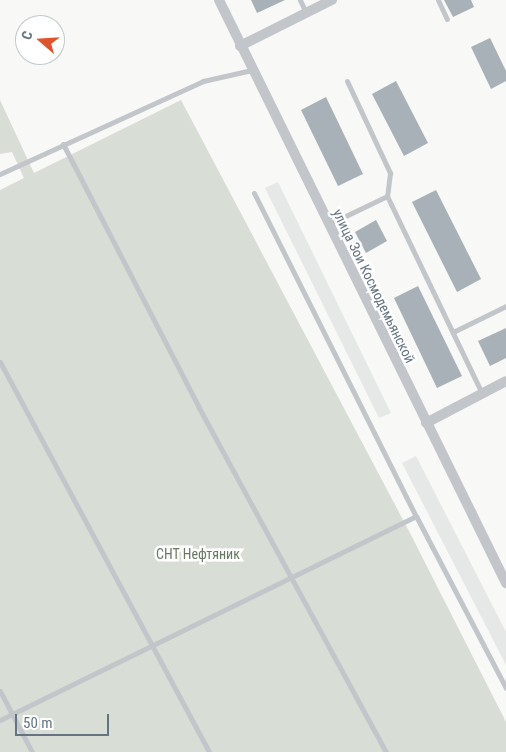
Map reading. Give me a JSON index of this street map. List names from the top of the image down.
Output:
{
  "streets": {
    "street": ["улица Зои Космодемьянской"]
  },
  "parks": ["СНТ Нефтяник"],
  "scale_bar": "50 m",
  "north": "left"
}
